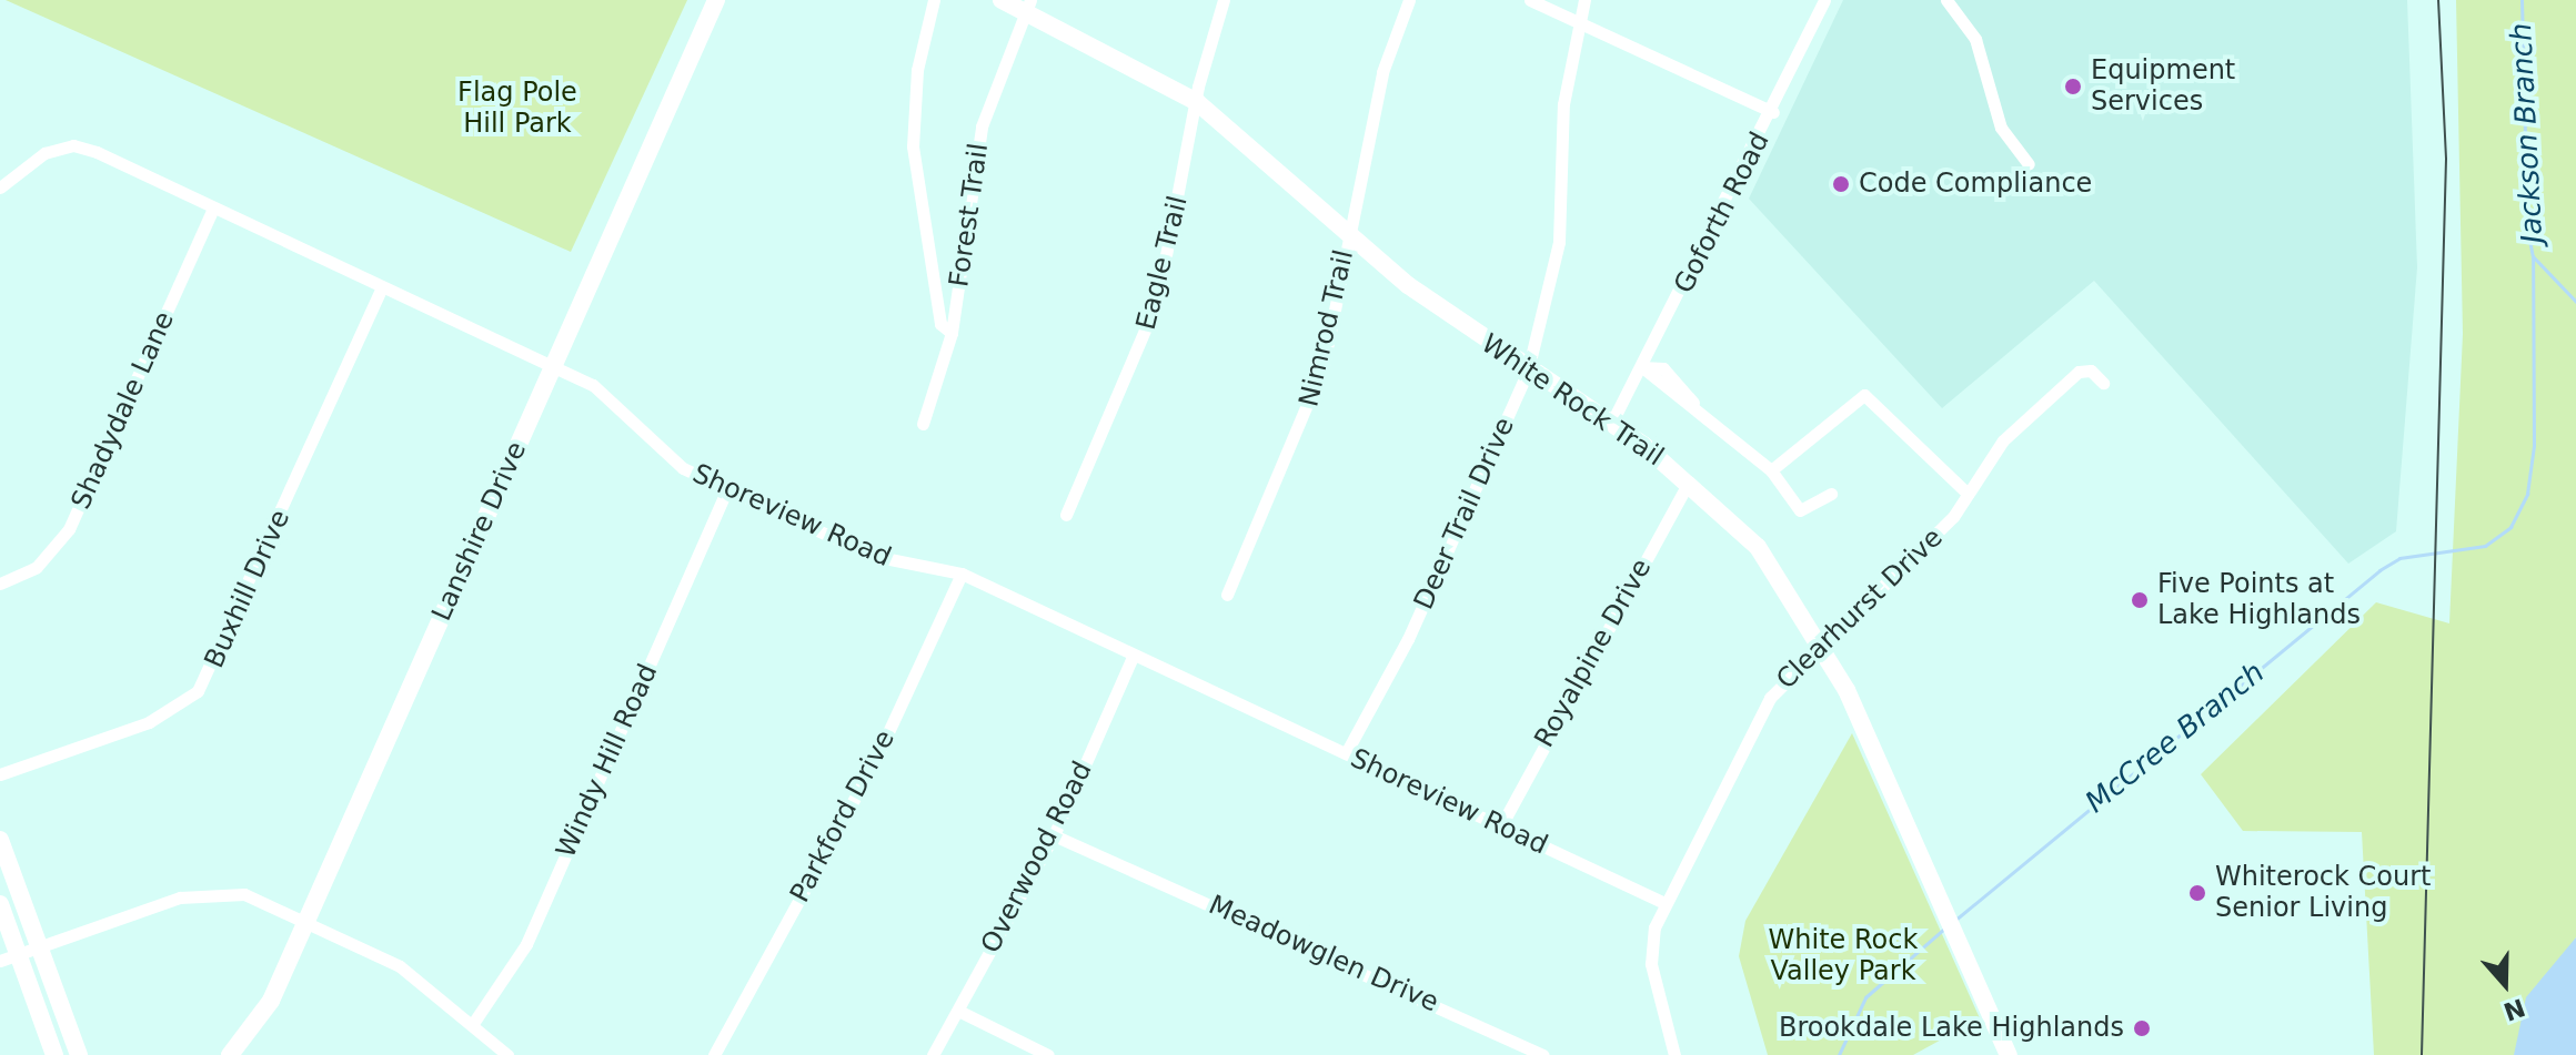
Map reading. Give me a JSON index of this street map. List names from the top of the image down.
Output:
{
  "streets": {
    "street": [
      "Goforth Road",
      "Forest Trail",
      "Eagle Trail",
      "Nimrod Trail",
      "White Rock Trail",
      "Shadydale Lane",
      "Deer Trail Drive",
      "Shoreview Road",
      "Lanshire Drive",
      "Buxhill Drive",
      "Clearhurst Drive",
      "Royalpine Drive",
      "Windy Hill Road",
      "Parkford Drive",
      "Overwood Road",
      "Meadowglen Drive"
    ]
  },
  "crossings": [
    ["Goforth Road", "White Rock Trail"],
    ["Forest Trail", "White Rock Trail"],
    ["Eagle Trail", "White Rock Trail"],
    ["Nimrod Trail", "White Rock Trail"],
    ["White Rock Trail", "Deer Trail Drive"],
    ["White Rock Trail", "Clearhurst Drive"],
    ["White Rock Trail", "Royalpine Drive"],
    ["Shadydale Lane", "Shoreview Road"],
    ["Deer Trail Drive", "Shoreview Road"],
    ["Shoreview Road", "Lanshire Drive"],
    ["Shoreview Road", "Buxhill Drive"],
    ["Shoreview Road", "Clearhurst Drive"],
    ["Shoreview Road", "Royalpine Drive"],
    ["Shoreview Road", "Windy Hill Road"],
    ["Shoreview Road", "Parkford Drive"],
    ["Shoreview Road", "Overwood Road"],
    ["Overwood Road", "Meadowglen Drive"]
  ],
  "water": ["Jackson Branch", "McCree Branch"],
  "parks": ["Flag Pole Hill Park", "White Rock Valley Park"],
  "places": [
    "Equipment Services",
    "Code Compliance",
    "Five Points at Lake Highlands",
    "Whiterock Court Senior Living",
    "Brookdale Lake Highlands"
  ],
  "north": "bottom"
}
